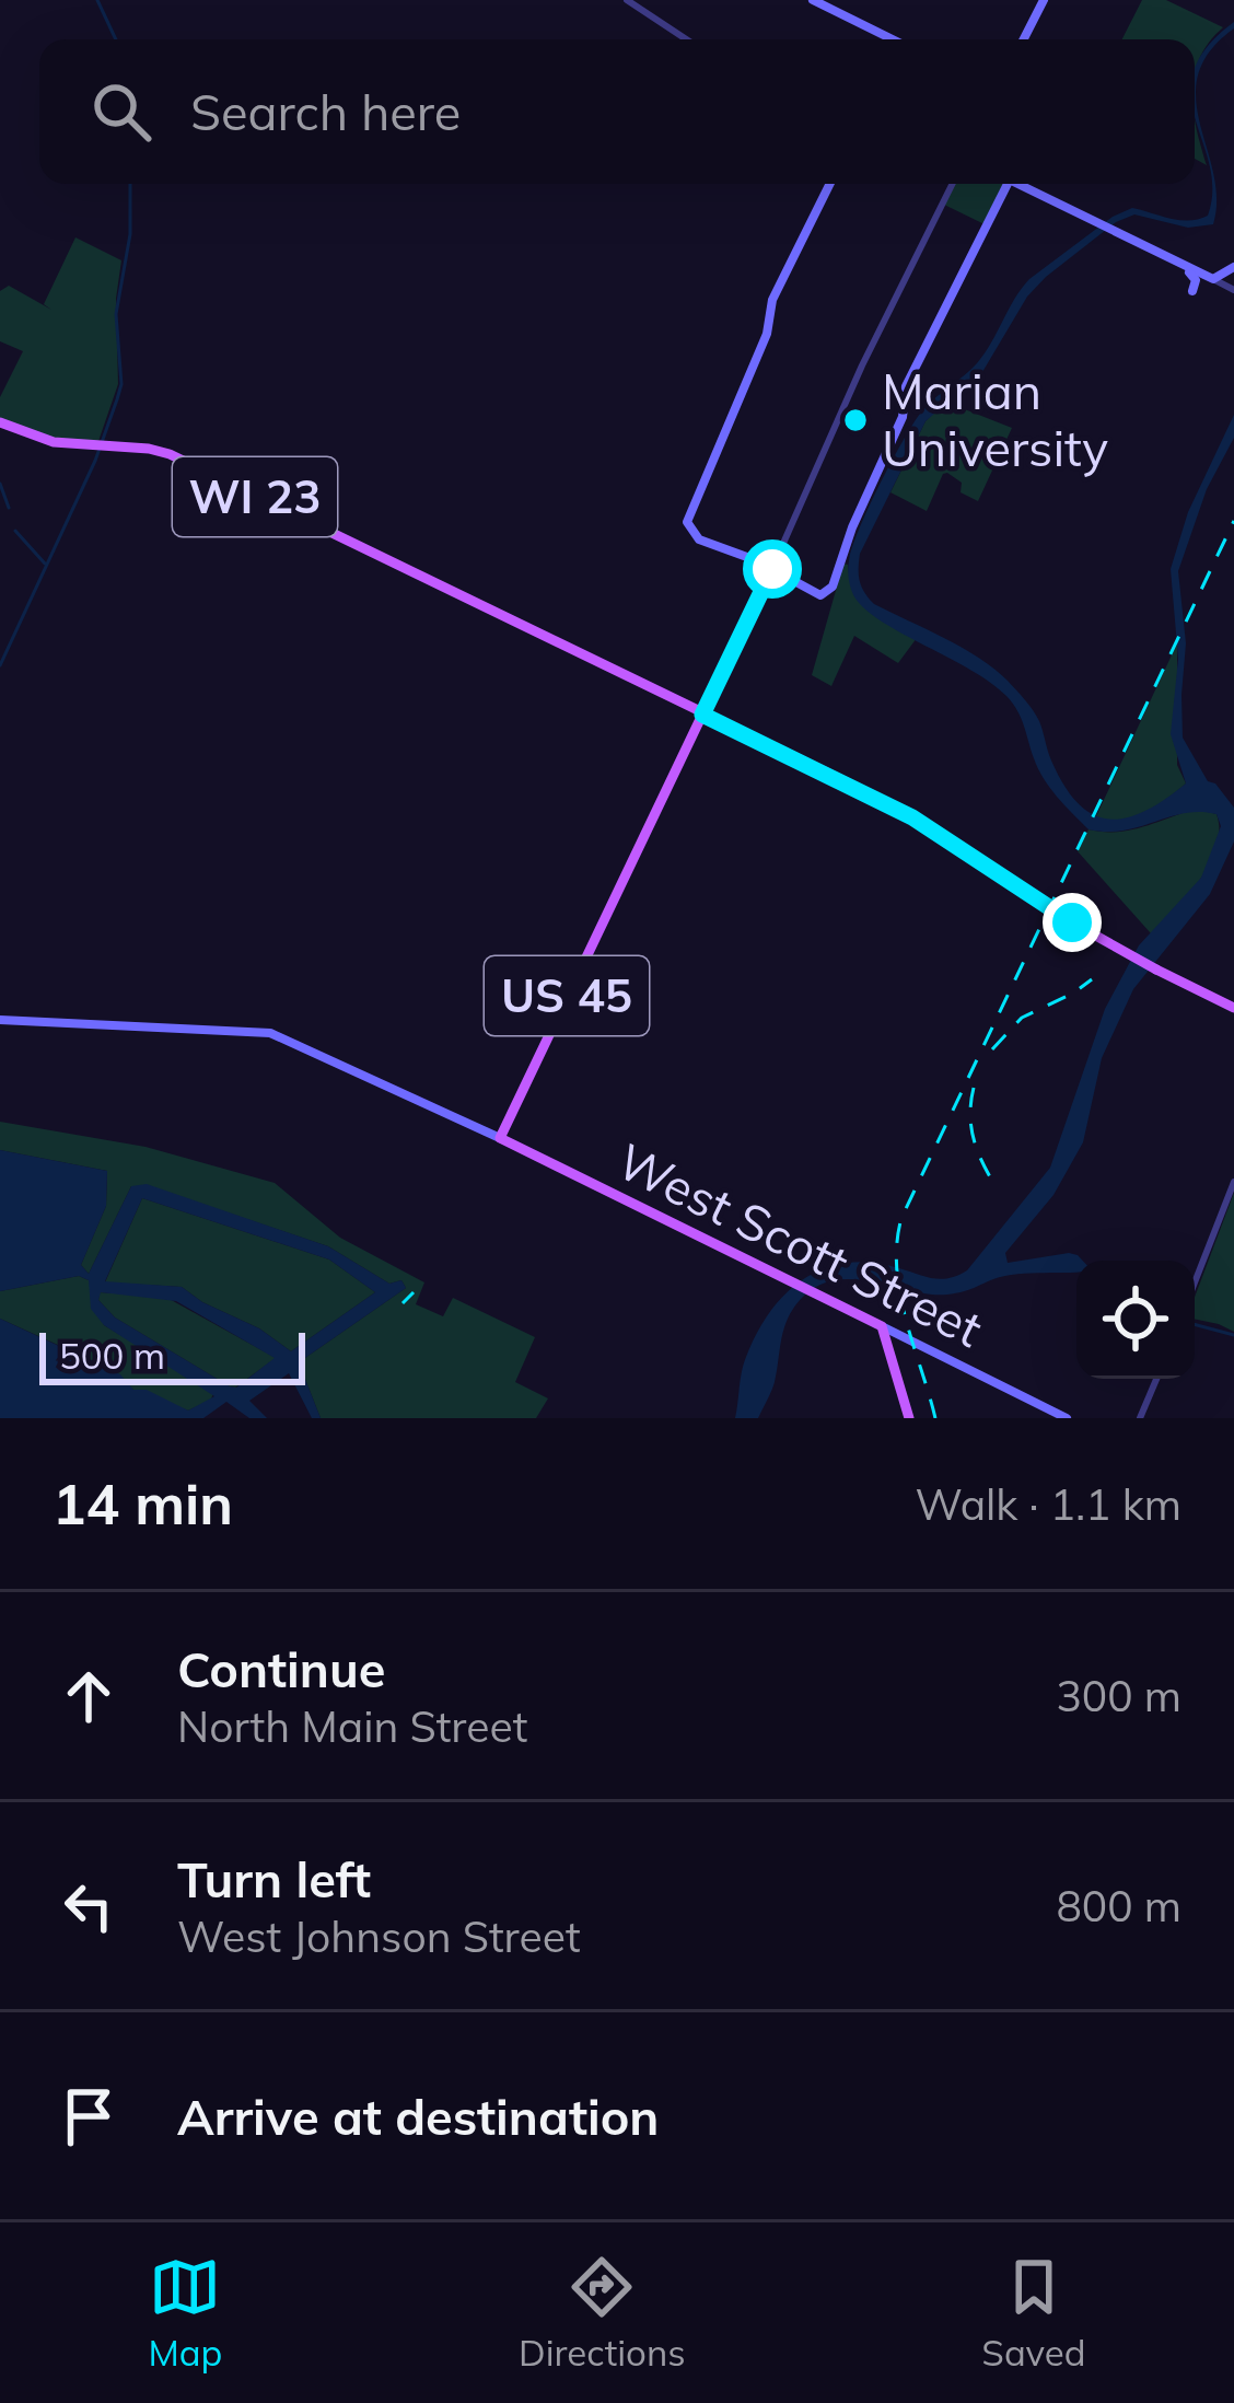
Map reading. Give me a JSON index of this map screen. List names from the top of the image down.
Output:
{
  "streets": {
    "main road": ["WI 23", "US 45", "West Scott Street"]
  },
  "crossings": [
    ["WI 23", "US 45"],
    ["US 45", "West Scott Street"]
  ],
  "places": ["Marian University"],
  "scale_bar": "500 m",
  "page": {
    "search": "Search here",
    "scale": "500 m",
    "heading": ["14 min", "Walk · 1.1 km"],
    "list": [
      ["Continue", "North Main Street", "300 m"],
      ["Turn left", "West Johnson Street", "800 m"],
      "Arrive at destination"
    ],
    "nav": ["Map", "Directions", "Saved"]
  }
}
